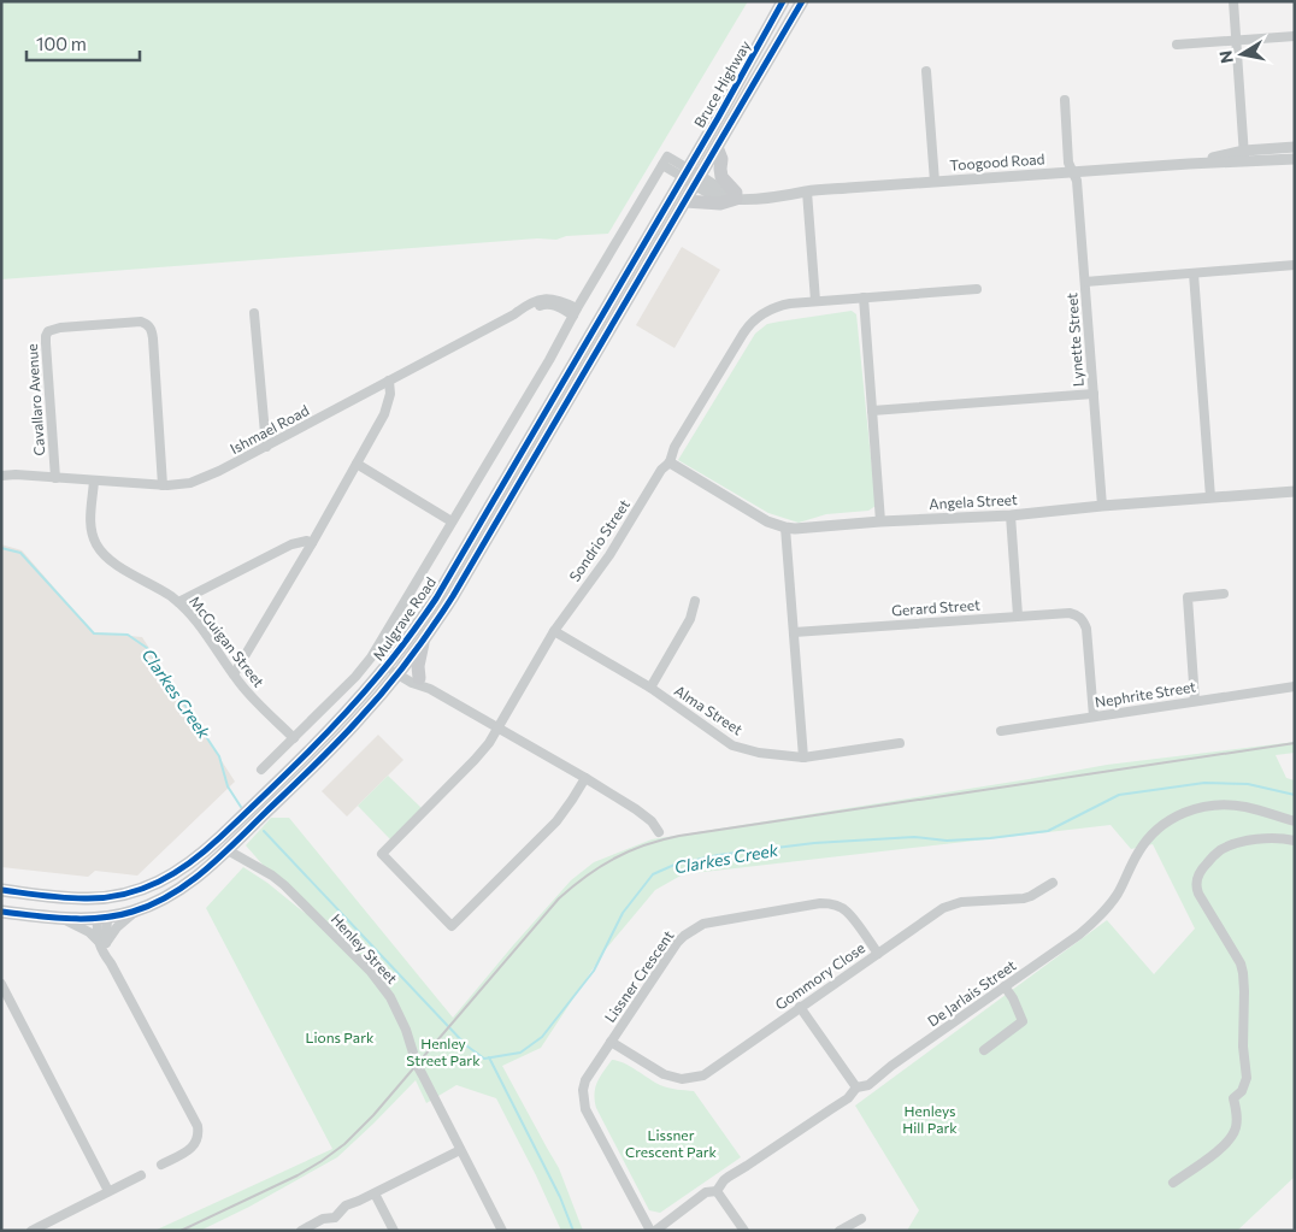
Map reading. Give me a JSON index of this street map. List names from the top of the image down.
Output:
{
  "streets": {
    "main road": ["Bruce Highway", "Mulgrave Road"],
    "street": [
      "Toogood Road",
      "Lynette Street",
      "Cavallaro Avenue",
      "Ishmael Road",
      "Angela Street",
      "Sondrio Street",
      "Gerard Street",
      "McGuigan Street",
      "Nephrite Street",
      "Alma Street",
      "Henley Street",
      "Lissner Crescent",
      "Gommory Close",
      "De Jarlais Street"
    ]
  },
  "crossings": [
    ["Bruce Highway", "Toogood Road"],
    ["Bruce Highway", "Mulgrave Road"],
    ["Toogood Road", "Lynette Street"],
    ["Toogood Road", "Mulgrave Road"],
    ["Lynette Street", "Angela Street"],
    ["Cavallaro Avenue", "Ishmael Road"],
    ["Ishmael Road", "Mulgrave Road"],
    ["Ishmael Road", "McGuigan Street"],
    ["Angela Street", "Sondrio Street"],
    ["Sondrio Street", "Alma Street"],
    ["Gerard Street", "Nephrite Street"],
    ["Mulgrave Road", "McGuigan Street"],
    ["Mulgrave Road", "Henley Street"],
    ["Lissner Crescent", "Gommory Close"]
  ],
  "water": ["Clarkes Creek"],
  "parks": [
    "Lions Park",
    "Henley Street Park",
    "Henleys Hill Park",
    "Lissner Crescent Park"
  ],
  "scale_bar": "100 m",
  "north": "left"
}
